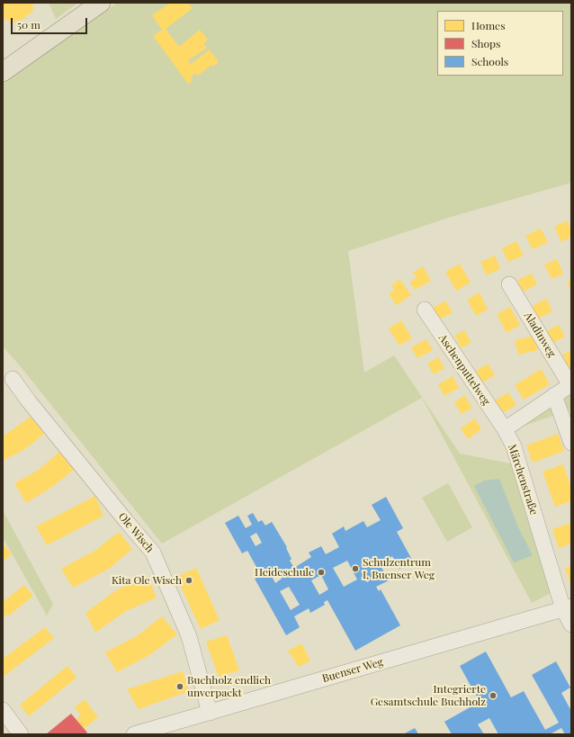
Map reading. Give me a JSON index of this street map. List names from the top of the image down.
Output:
{
  "streets": {
    "street": [
      "Aladinweg",
      "Aschenputtelweg",
      "Märchenstraße",
      "Ole Wisch",
      "Buenser Weg"
    ]
  },
  "crossings": [
    ["Aschenputtelweg", "Märchenstraße"],
    ["Märchenstraße", "Buenser Weg"],
    ["Ole Wisch", "Buenser Weg"]
  ],
  "places": [
    "Schulzentrum I, Buenser Weg",
    "Heideschule",
    "Kita Ole Wisch",
    "Buchholz endlich unverpackt",
    "Integrierte Gesamtschule Buchholz"
  ],
  "legend": ["Homes", "Shops", "Schools"],
  "scale_bar": "50 m"
}
